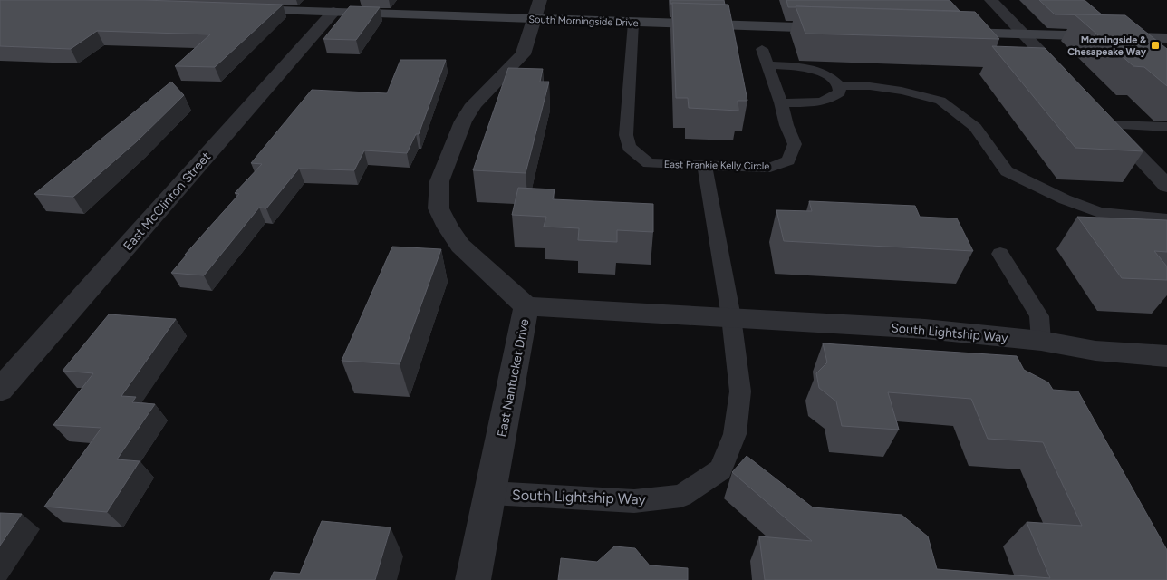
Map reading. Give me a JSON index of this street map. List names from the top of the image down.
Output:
{
  "streets": {
    "street": [
      "South Morningside Drive",
      "East McClinton Street",
      "South Lightship Way",
      "East Nantucket Drive"
    ],
    "lane": ["East Frankie Kelly Circle"]
  },
  "crossings": [
    ["South Morningside Drive", "East Frankie Kelly Circle"],
    ["South Morningside Drive", "East McClinton Street"],
    ["South Morningside Drive", "East Nantucket Drive"],
    ["South Lightship Way", "East Nantucket Drive"]
  ],
  "places": {
    "transit": ["Morningside & Chesapeake Way"]
  }
}
